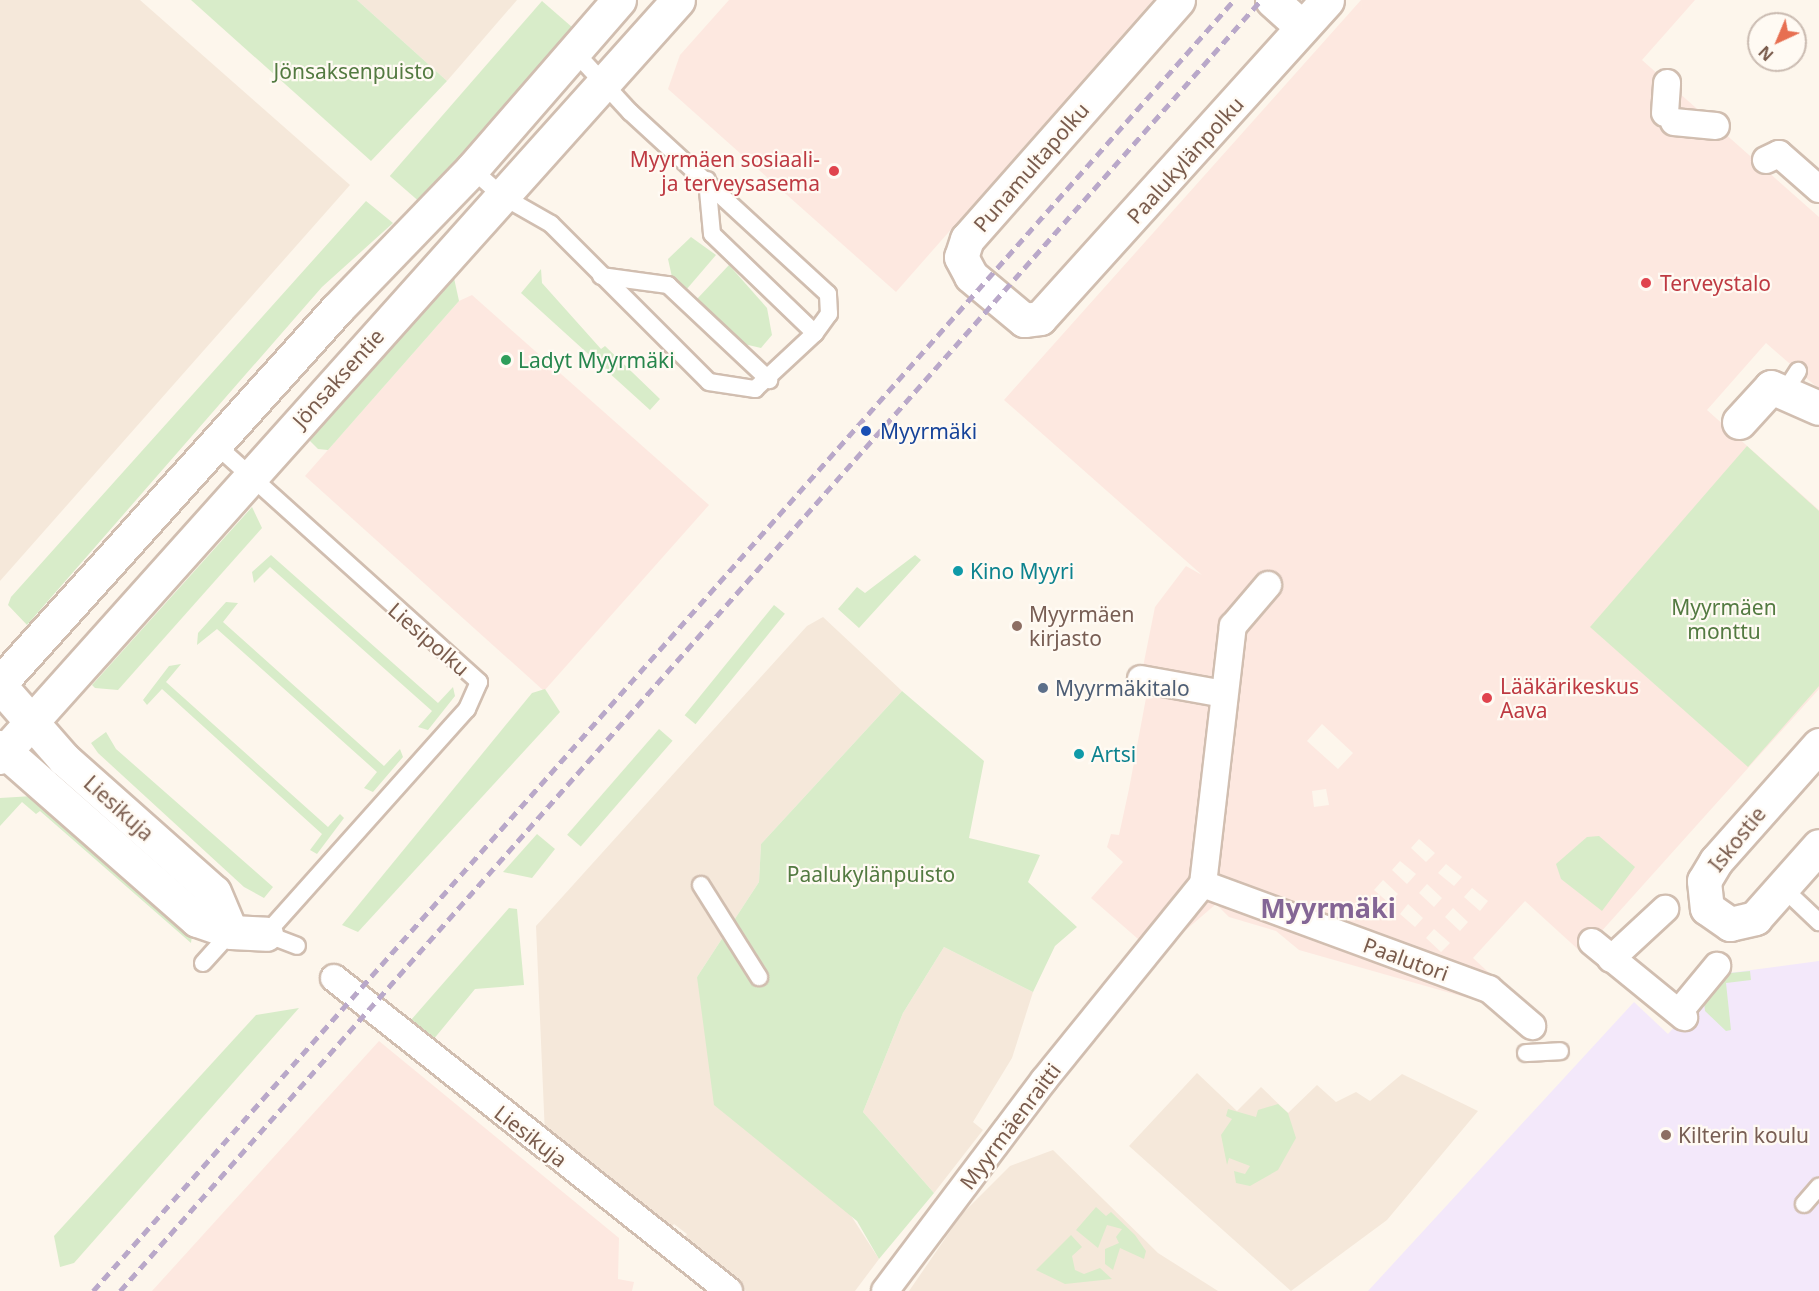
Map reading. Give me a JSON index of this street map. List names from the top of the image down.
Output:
{
  "streets": {
    "street": [
      "Paalukylänpolku",
      "Punamultapolku",
      "Jönsaksentie",
      "Liesikuja",
      "Iskostie",
      "Paalutori",
      "Myyrmäenraitti"
    ],
    "lane": ["Liesipolku"]
  },
  "crossings": [
    ["Paalukylänpolku", "Punamultapolku"],
    ["Jönsaksentie", "Liesipolku"],
    ["Jönsaksentie", "Liesikuja"],
    ["Liesipolku", "Liesikuja"],
    ["Paalutori", "Myyrmäenraitti"]
  ],
  "districts": ["Myyrmäki"],
  "parks": ["Jönsaksenpuisto", "Myyrmäen monttu", "Paalukylänpuisto"],
  "places": [
    "Myyrmäen sosiaali- ja terveysasema",
    "Terveystalo",
    "Ladyt Myyrmäki",
    "Myyrmäki",
    "Kino Myyri",
    "Myyrmäen kirjasto",
    "Myyrmäkitalo",
    "Lääkärikeskus Aava",
    "Artsi",
    "Kilterin koulu"
  ],
  "north": "bottom left"
}
